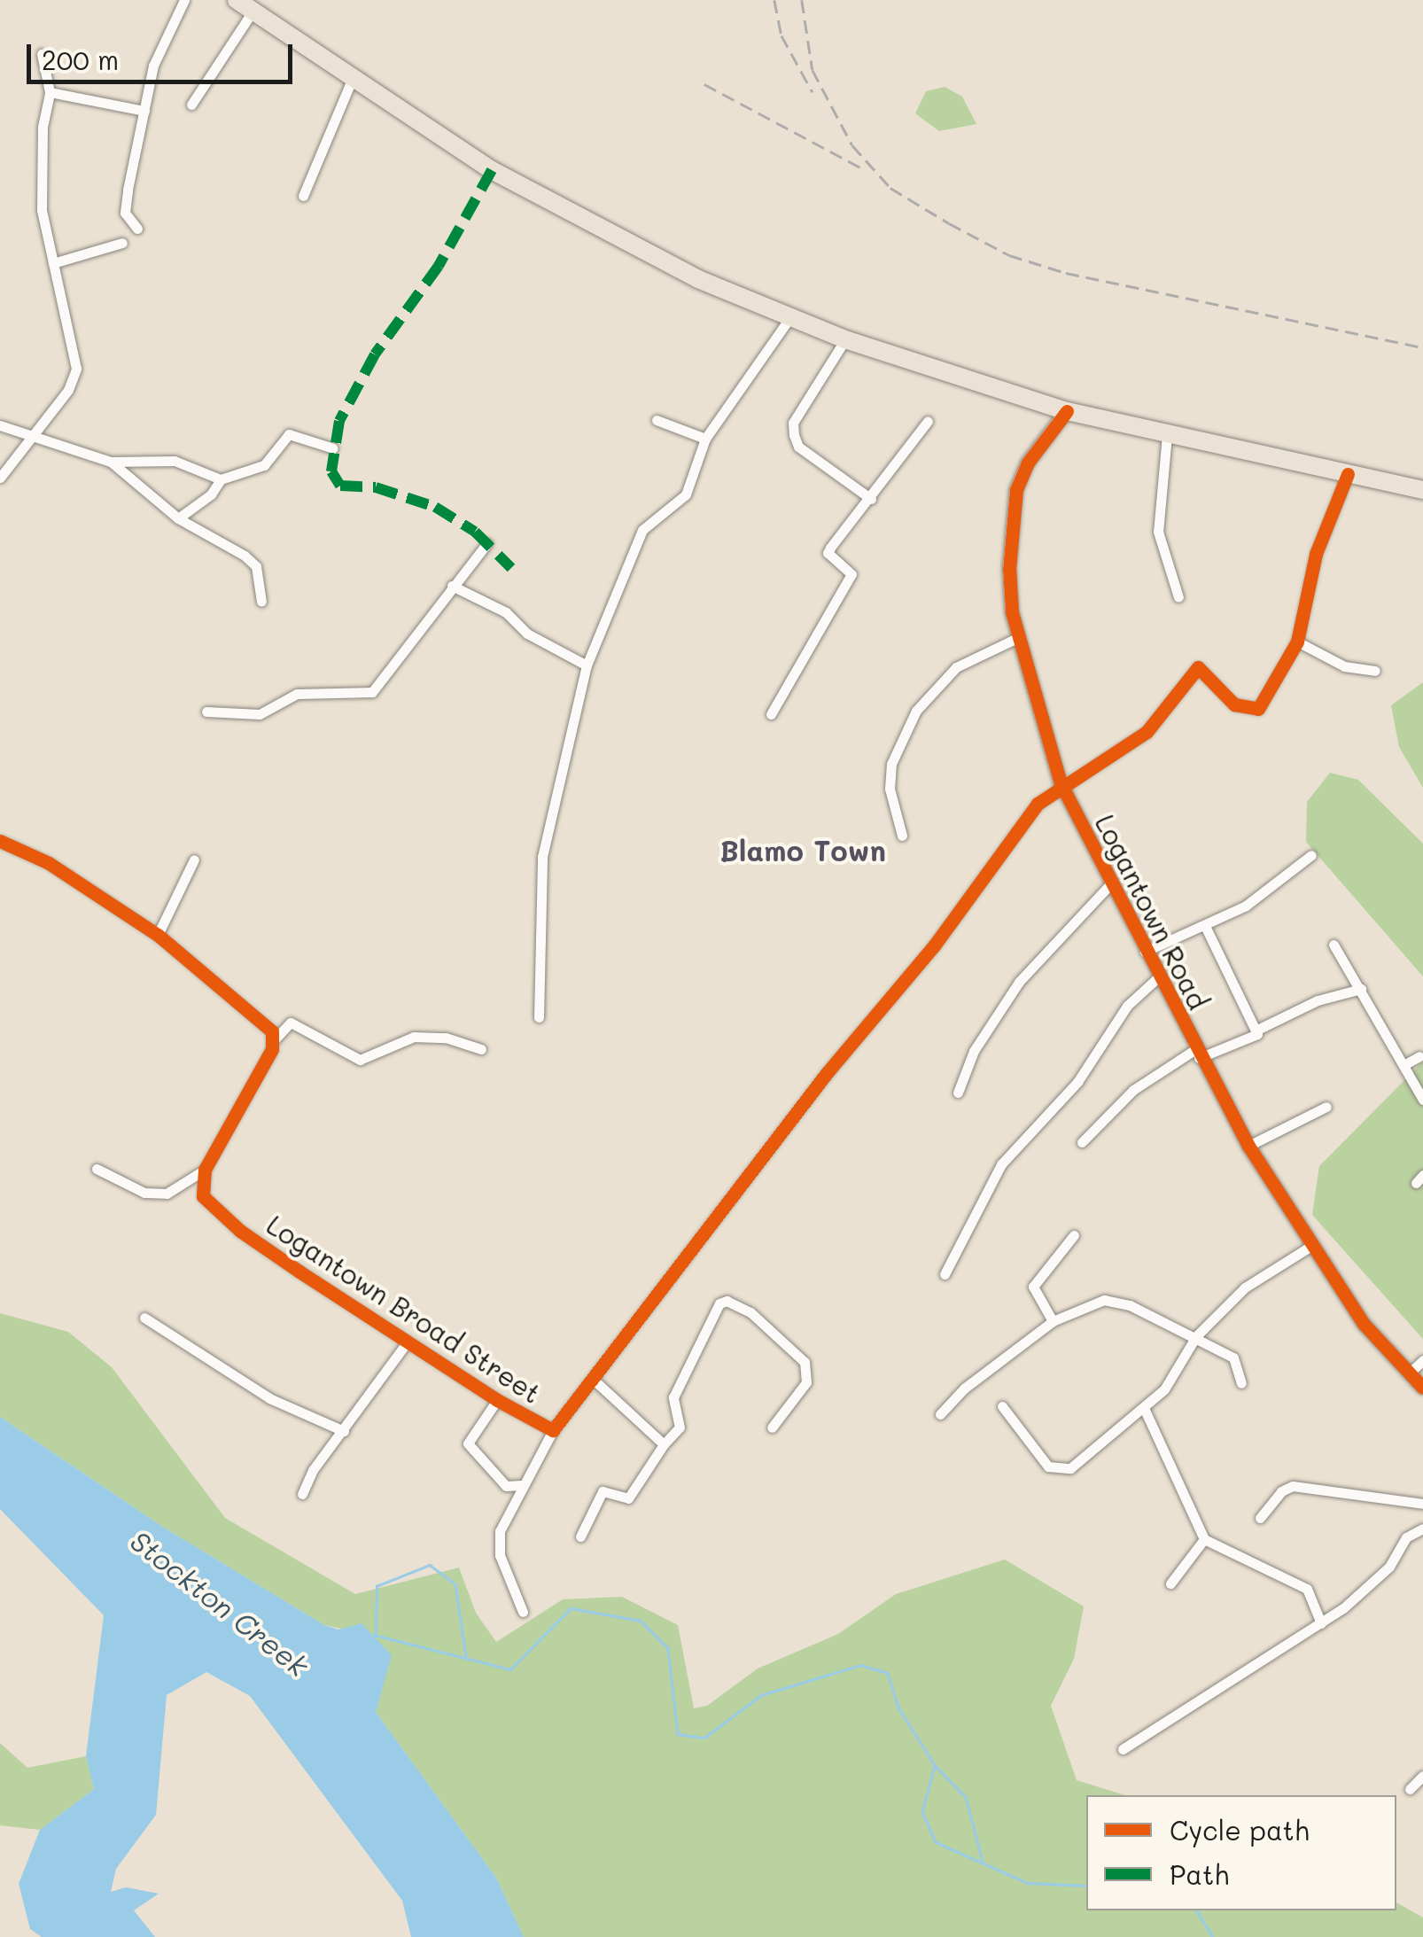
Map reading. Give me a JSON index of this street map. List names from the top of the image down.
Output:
{
  "streets": {
    "street": ["Logantown Road", "Logantown Broad Street"]
  },
  "crossings": [
    ["Logantown Road", "Logantown Broad Street"]
  ],
  "districts": ["Blamo Town"],
  "water": ["Stockton Creek"],
  "legend": ["Cycle path", "Path"],
  "scale_bar": "200 m"
}
